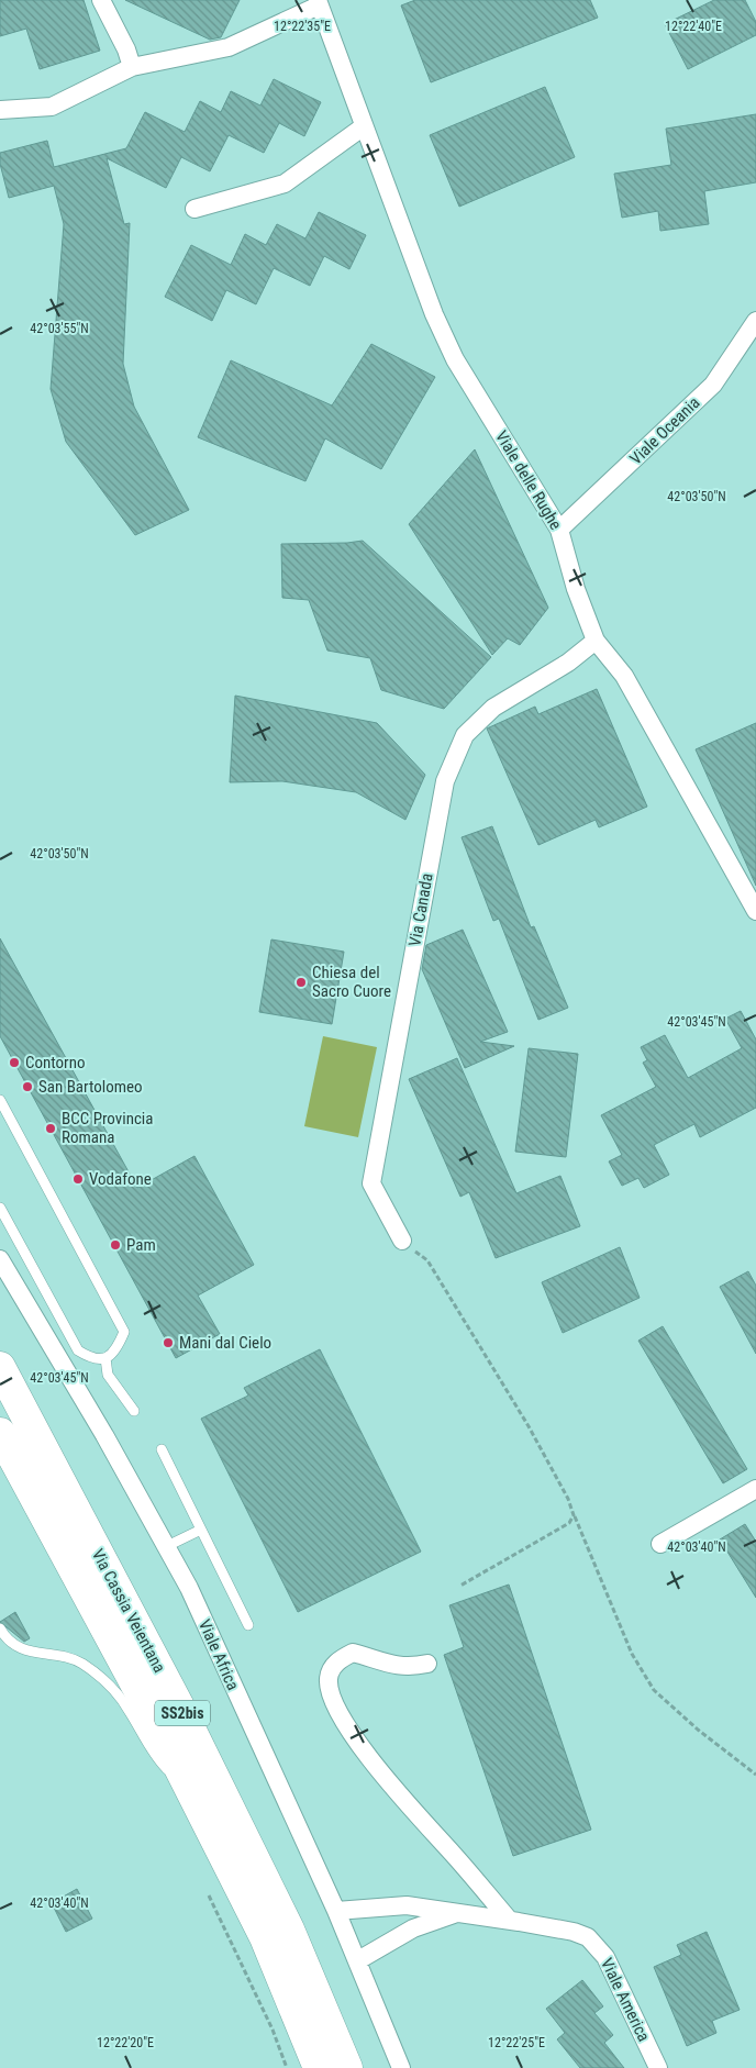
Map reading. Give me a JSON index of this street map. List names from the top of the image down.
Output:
{
  "streets": {
    "highway": ["Via Cassia Veientana", "SS2bis"],
    "street": [
      "Viale Oceania",
      "Viale delle Rughe",
      "Via Canada",
      "Viale Africa",
      "Viale America"
    ]
  },
  "crossings": [
    ["Viale Oceania", "Viale delle Rughe"],
    ["Viale delle Rughe", "Via Canada"],
    ["Viale Africa", "Viale America"]
  ],
  "places": [
    "Chiesa del Sacro Cuore",
    "Contorno",
    "San Bartolomeo",
    "BCC Provincia Romana",
    "Vodafone",
    "Pam",
    "Mani dal Cielo"
  ],
  "coordinates": [
    "12°22'35\"E",
    "12°22'40\"E",
    "42°03'55\"N",
    "42°03'50\"N",
    "42°03'45\"N",
    "42°03'40\"N",
    "12°22'20\"E",
    "12°22'25\"E"
  ]
}
